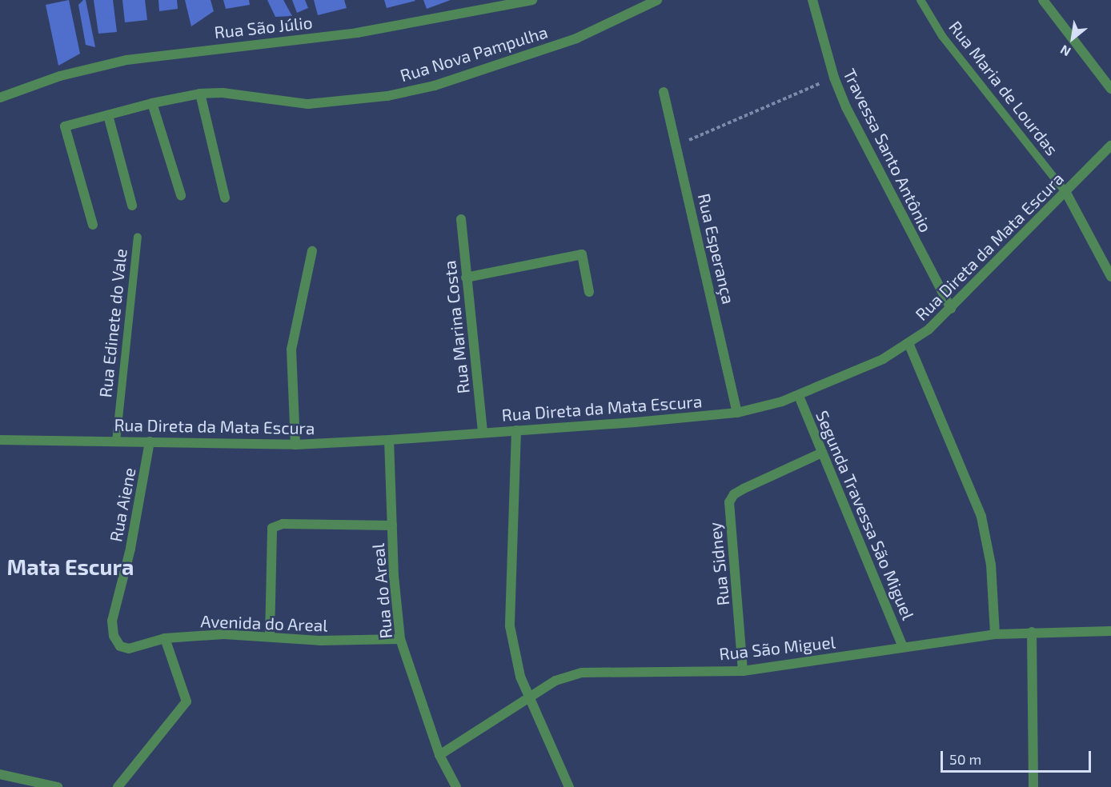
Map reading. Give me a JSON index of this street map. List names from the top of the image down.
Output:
{
  "streets": {
    "street": [
      "Rua São Júlio",
      "Rua Nova Pampulha",
      "Travessa Santo Antônio",
      "Rua Direta da Mata Escura",
      "Rua Esperança",
      "Rua Marina Costa",
      "Rua Aiene",
      "Segunda Travessa São Miguel",
      "Rua Sidney",
      "Rua do Areal",
      "Avenida do Areal",
      "Rua São Miguel"
    ],
    "lane": ["Rua Maria de Lourdas", "Rua Edinete do Vale"]
  },
  "crossings": [
    ["Rua Maria de Lourdas", "Rua Direta da Mata Escura"],
    ["Travessa Santo Antônio", "Rua Direta da Mata Escura"],
    ["Rua Direta da Mata Escura", "Rua Esperança"],
    ["Rua Direta da Mata Escura", "Rua Edinete do Vale"],
    ["Rua Direta da Mata Escura", "Rua Marina Costa"],
    ["Rua Direta da Mata Escura", "Rua Aiene"],
    ["Rua Direta da Mata Escura", "Segunda Travessa São Miguel"],
    ["Rua Direta da Mata Escura", "Rua do Areal"],
    ["Rua Aiene", "Avenida do Areal"],
    ["Segunda Travessa São Miguel", "Rua Sidney"],
    ["Segunda Travessa São Miguel", "Rua São Miguel"],
    ["Rua Sidney", "Rua São Miguel"],
    ["Rua do Areal", "Avenida do Areal"],
    ["Rua do Areal", "Rua São Miguel"]
  ],
  "districts": ["Mata Escura"],
  "scale_bar": "50 m",
  "north": "bottom left"
}
